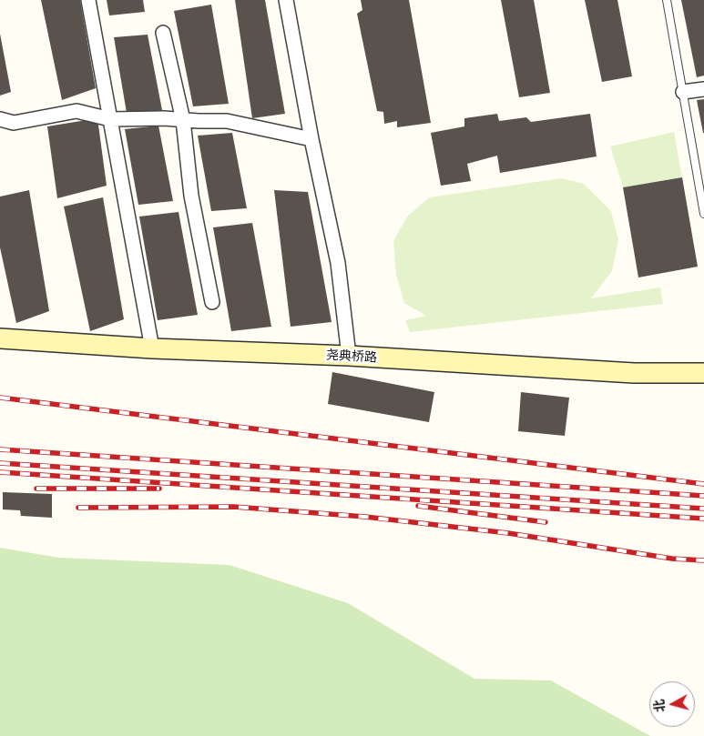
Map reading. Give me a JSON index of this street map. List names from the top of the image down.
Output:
{
  "streets": {
    "street": ["尧典桥路"]
  },
  "north": "left"
}
